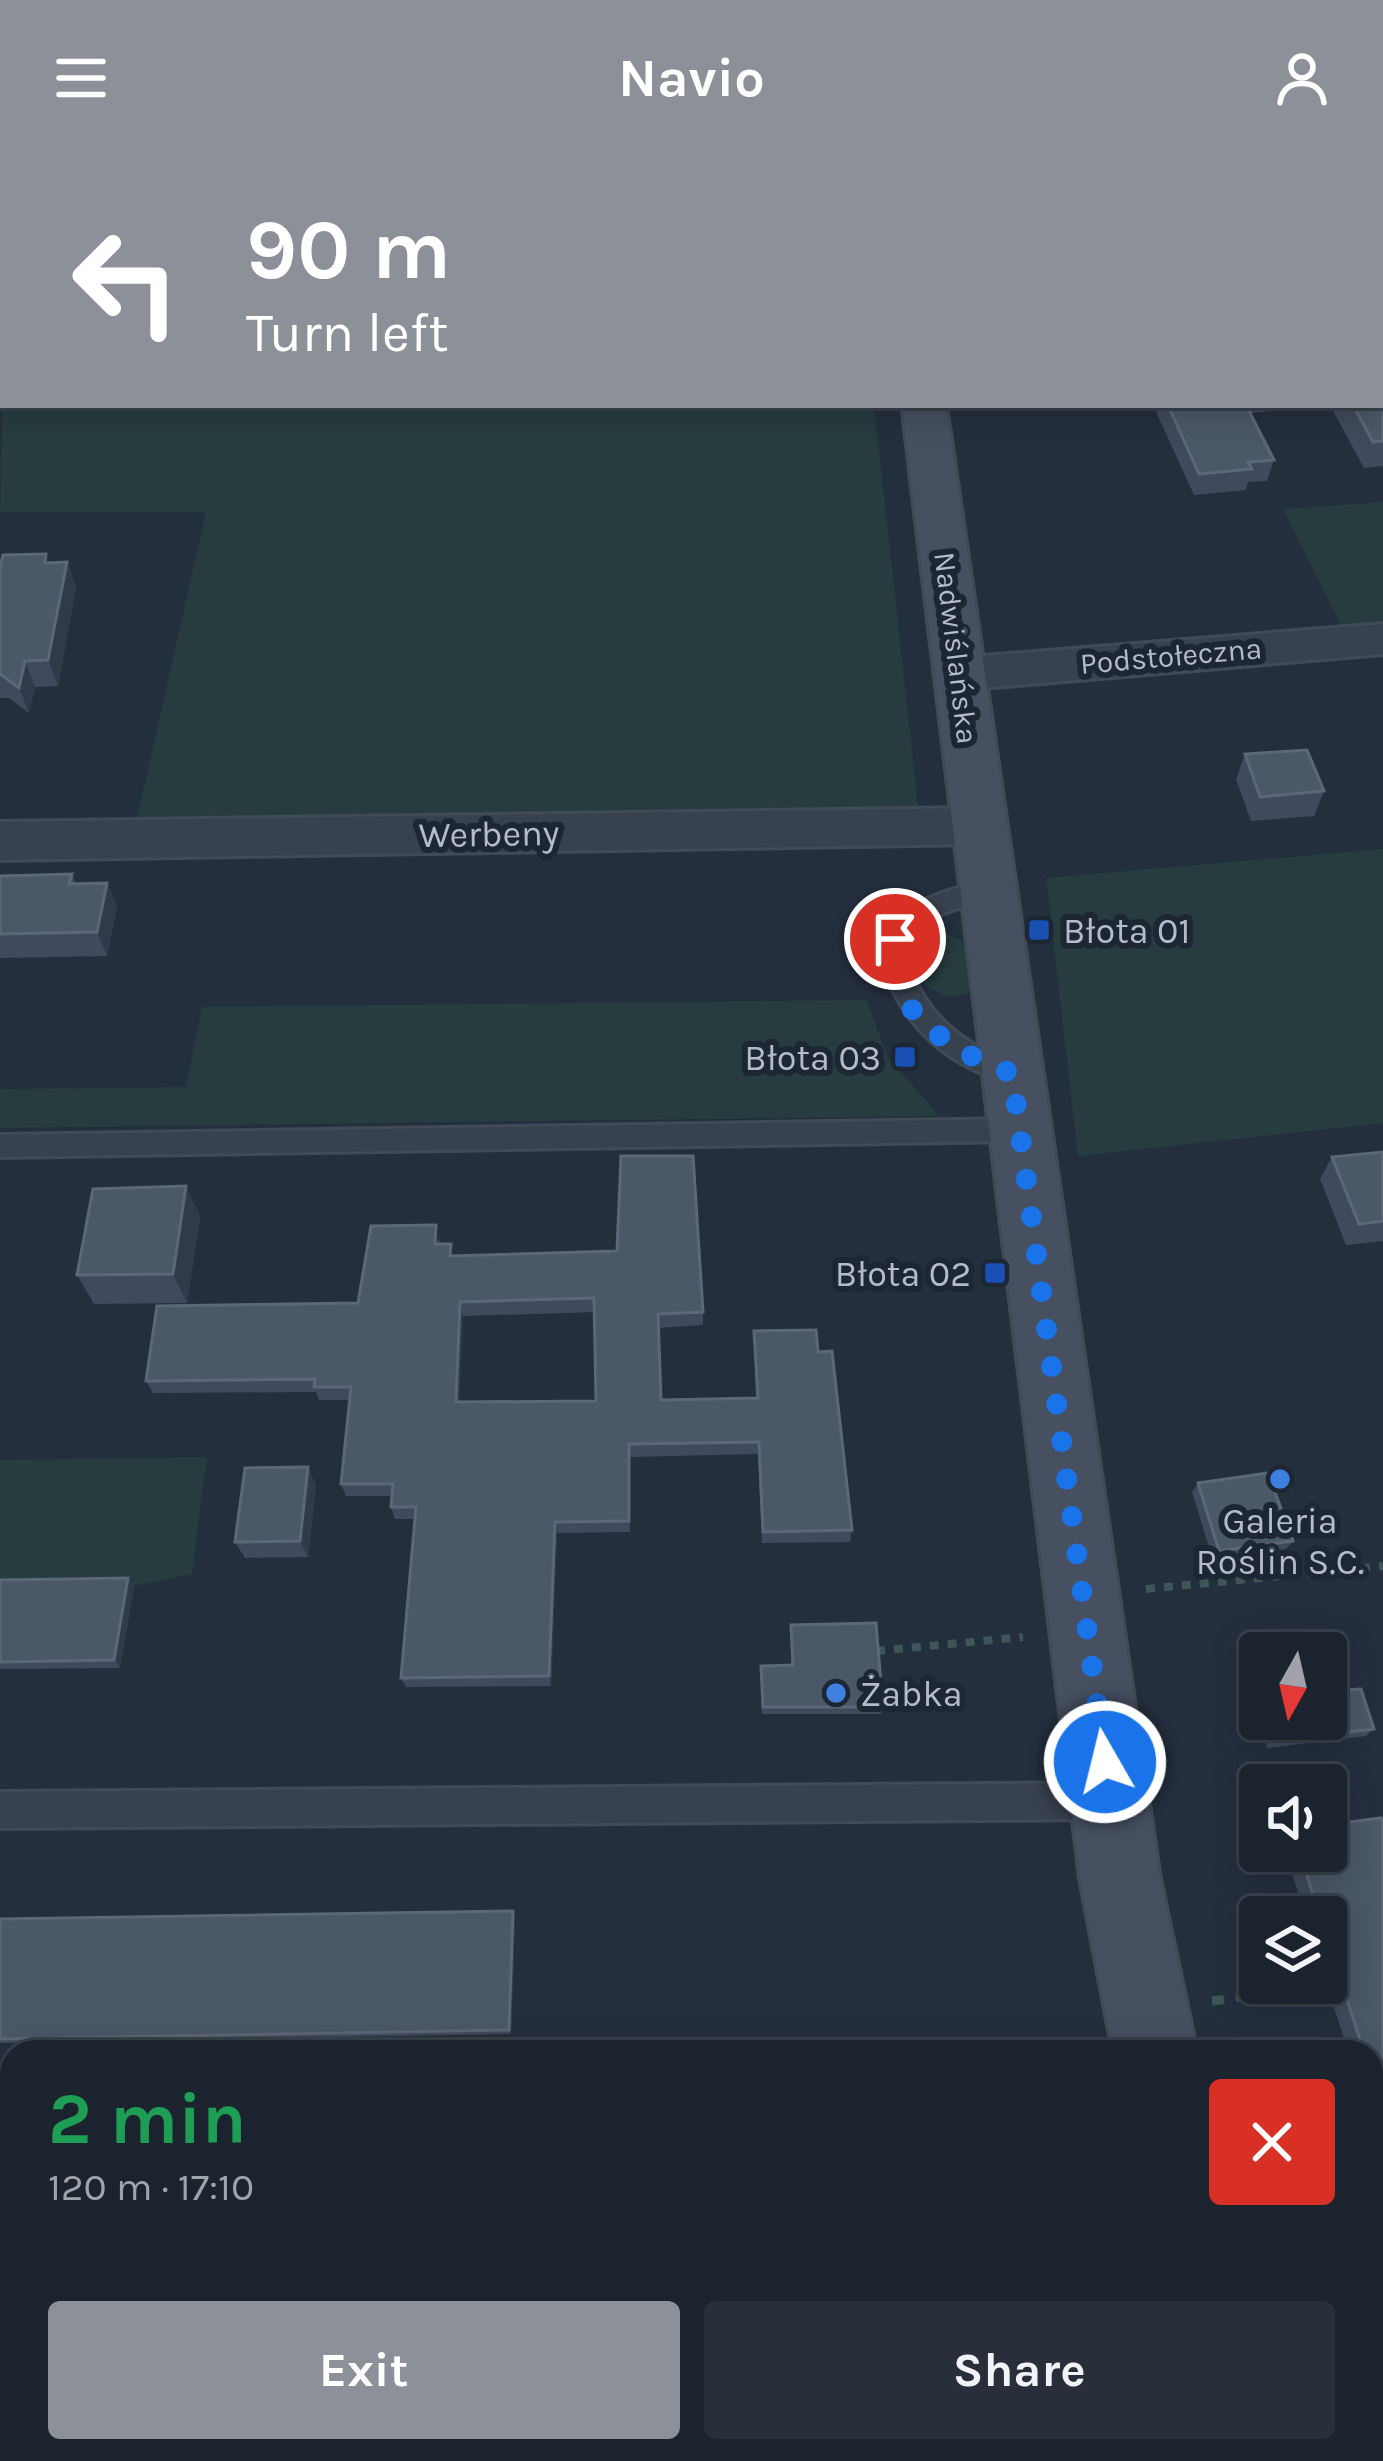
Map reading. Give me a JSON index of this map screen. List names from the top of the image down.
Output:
{
  "streets": {
    "main road": ["Nadwiślańska"],
    "street": ["Podstołeczna", "Werbeny"]
  },
  "crossings": [
    ["Nadwiślańska", "Podstołeczna"],
    ["Nadwiślańska", "Werbeny"]
  ],
  "places": {
    "transit": ["Błota 01", "Błota 03", "Błota 02"],
    "other": ["Galeria Roślin S.C.", "Żabka"]
  },
  "north": "bottom",
  "page": {
    "header": "Navio",
    "turn": ["90 m", "Turn left"],
    "heading": ["2 min", "120 m · 17:10"],
    "buttons": ["Exit", "Share"]
  }
}
